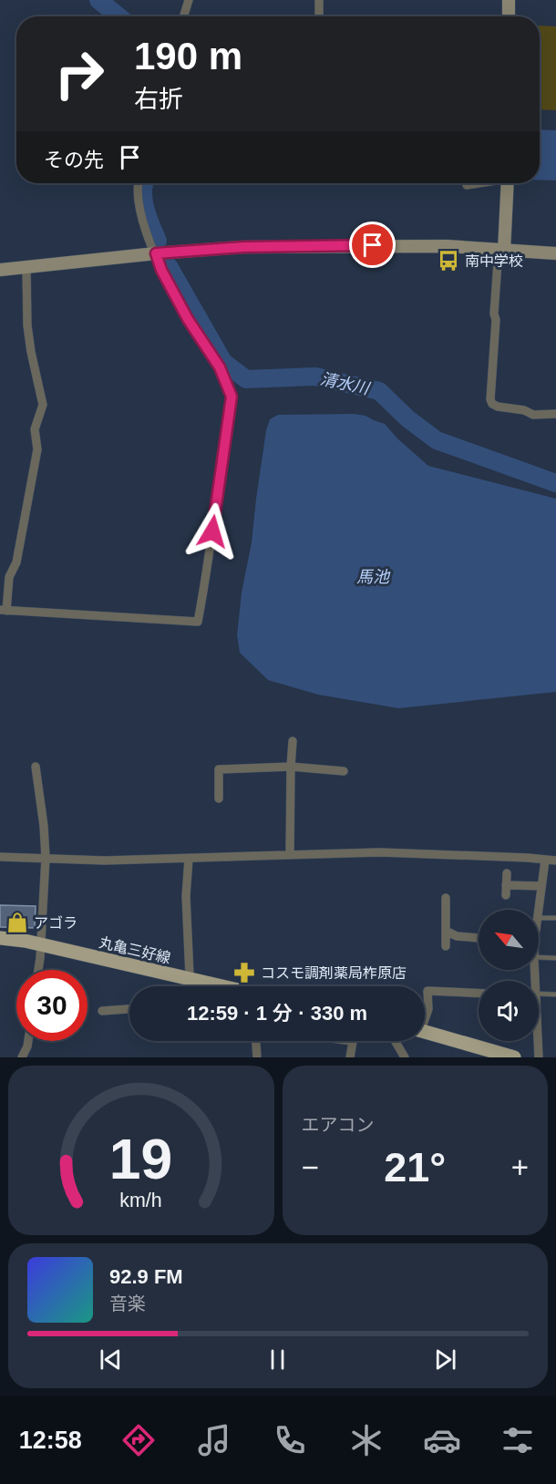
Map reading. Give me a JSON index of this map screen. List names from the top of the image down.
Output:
{
  "streets": {
    "main road": ["丸亀三好線"]
  },
  "water": ["清水川", "馬池"],
  "places": {
    "bus stop": ["南中学校"],
    "shop": ["アゴラ"],
    "pharmacy": ["コスモ調剤薬局柞原店"]
  },
  "north": "top left",
  "page": {
    "turn": ["190 m", "右折"],
    "then": "その先",
    "limit": "30",
    "trip": "12:59 · 1 分 · 330 m",
    "tile": "エアコン",
    "heat": ["−", "21°", "+"],
    "song": ["92.9 FM", "音楽"],
    "tabs": "12:58",
    "gauge": ["19", "km/h"]
  }
}
